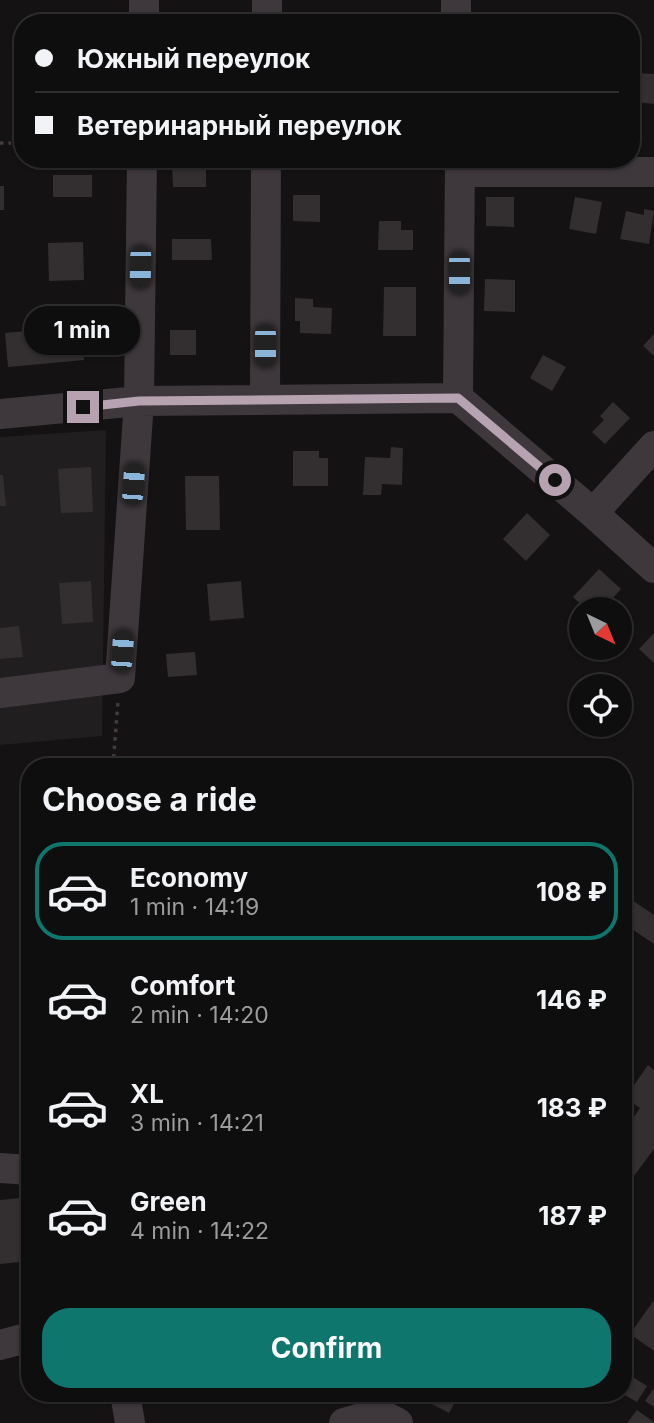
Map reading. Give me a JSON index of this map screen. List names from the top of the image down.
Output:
{
  "north": "bottom right",
  "page": {
    "banner": ["Южный переулок", "Ветеринарный переулок"],
    "bubble": "1 min",
    "heading": "Choose a ride",
    "list": [
      {
        "name": "Economy",
        "note": "1 min · 14:19",
        "value": "108 ₽"
      },
      {
        "name": "Comfort",
        "note": "2 min · 14:20",
        "value": "146 ₽"
      },
      {
        "name": "XL",
        "note": "3 min · 14:21",
        "value": "183 ₽"
      },
      {
        "name": "Green",
        "note": "4 min · 14:22",
        "value": "187 ₽"
      }
    ],
    "buttons": "Confirm"
  }
}
